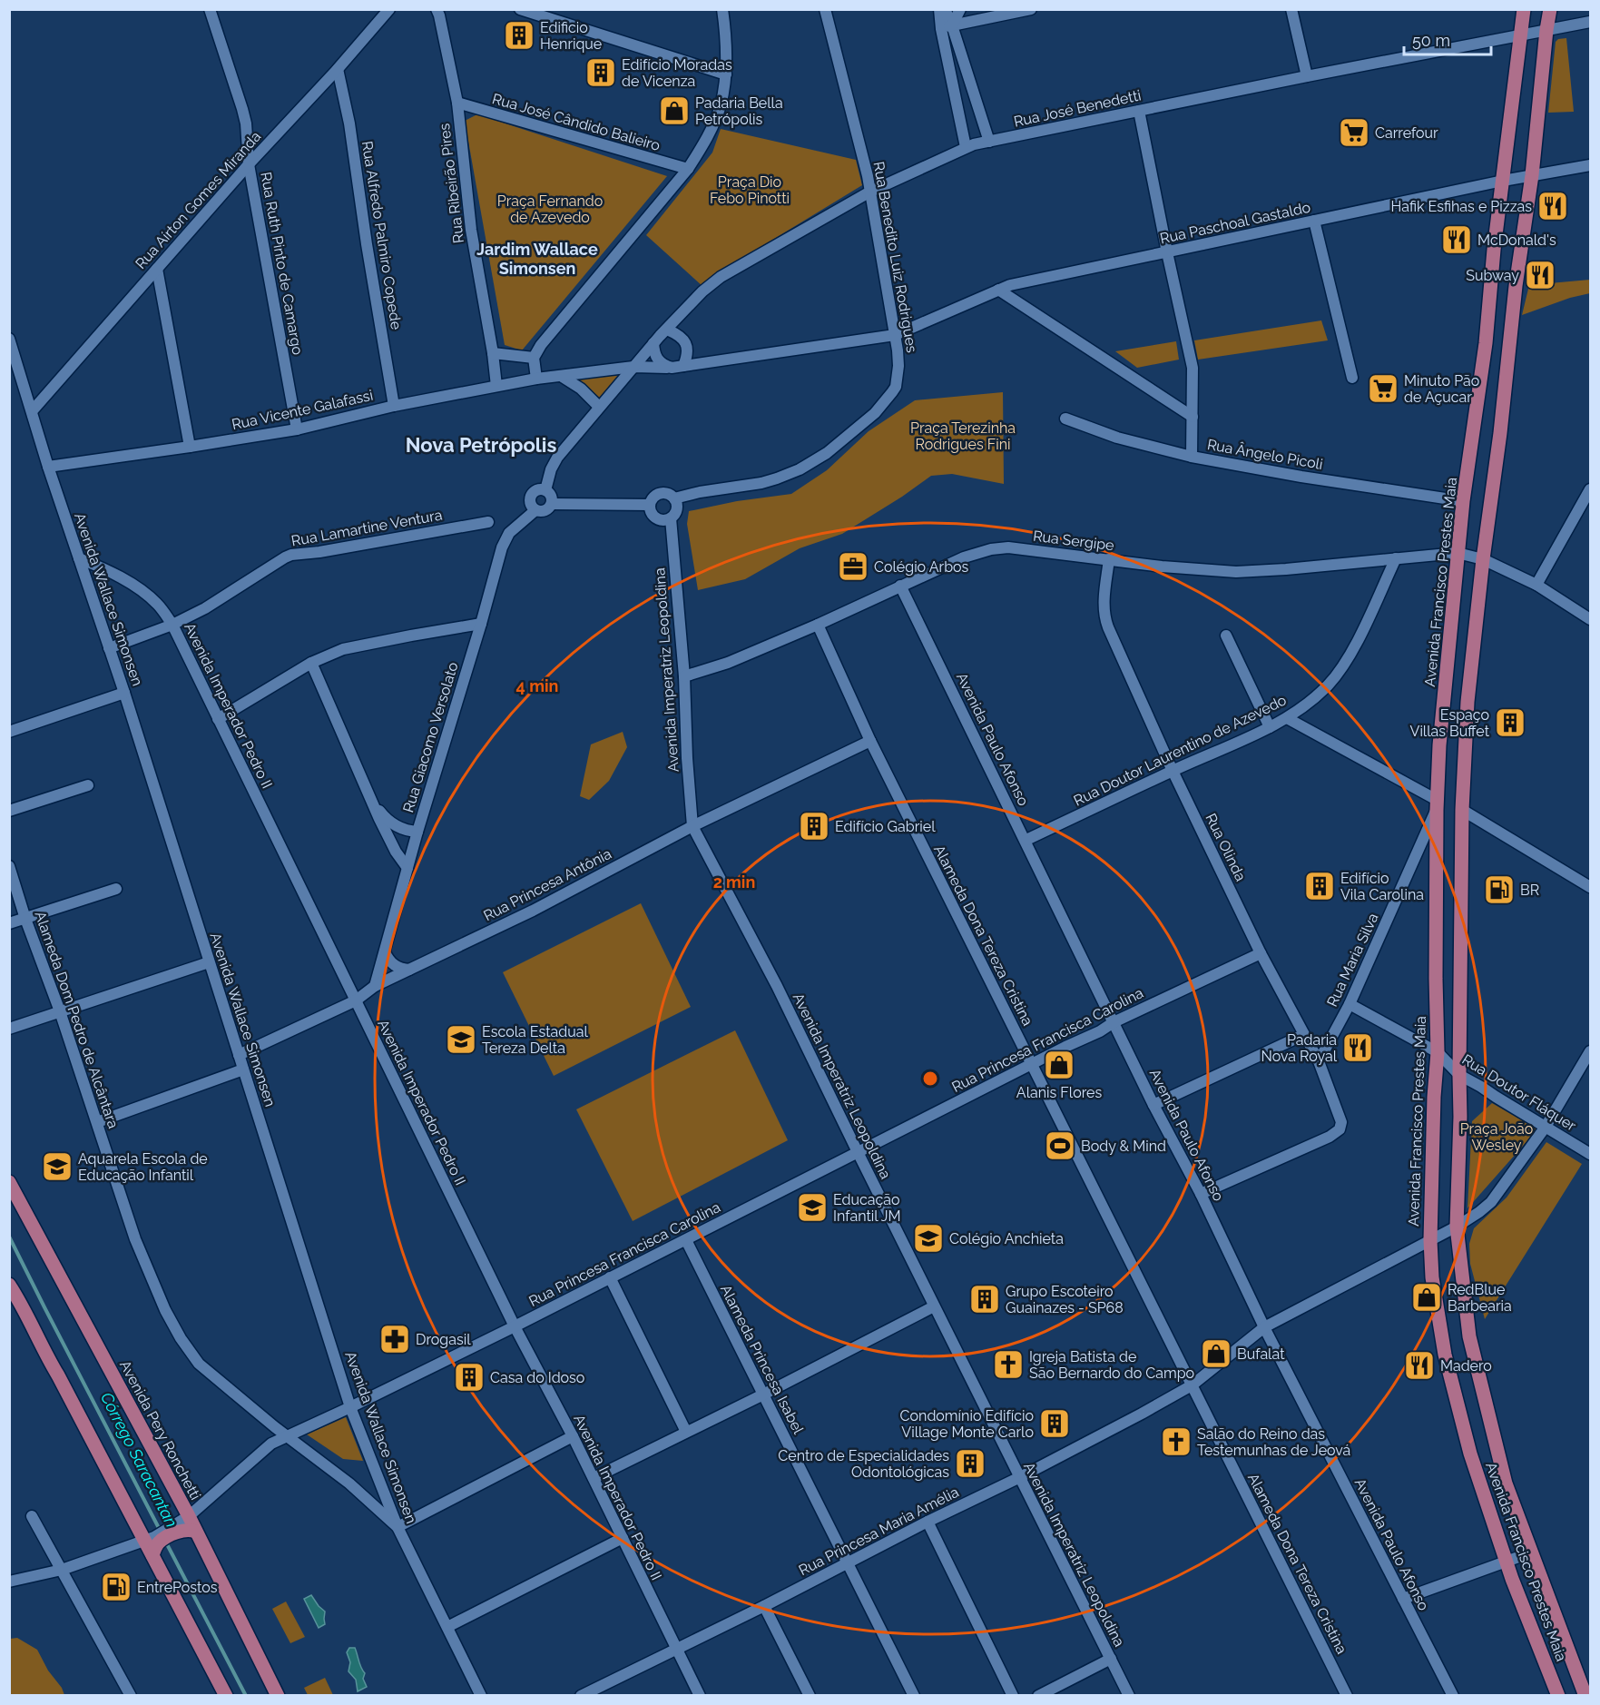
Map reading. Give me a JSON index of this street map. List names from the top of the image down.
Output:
{
  "streets": {
    "main road": ["Avenida Francisco Prestes Maia", "Avenida Pery Ronchetti"],
    "street": [
      "Rua José Benedetti",
      "Rua José Cândido Balieiro",
      "Rua Ribeirão Pires",
      "Rua Aírton Gomes Miranda",
      "Rua Paschoal Gastaldo",
      "Rua Alfredo Palmiro Copede",
      "Rua Benedito Luiz Rodrigues",
      "Rua Ruth Pinto de Camargo",
      "Rua Vicente Galafassi",
      "Rua Ângelo Picoli",
      "Rua Lamartine Ventura",
      "Rua Sergipe",
      "Avenida Wallace Simonsen",
      "Avenida Imperatriz Leopoldina",
      "Avenida Imperador Pedro II",
      "Rua Giacomo Versolato",
      "Avenida Paulo Afonso",
      "Rua Doutor Laurentino de Azevedo",
      "Rua Olinda",
      "Rua Princesa Antônia",
      "Alameda Dona Tereza Cristina",
      "Rua Maria Silva",
      "Alameda Dom Pedro de Alcântara",
      "Rua Princesa Francisca Carolina",
      "Rua Doutor Fláquer",
      "Alameda Princesa Isabel",
      "Rua Princesa Maria Amélia"
    ]
  },
  "crossings": [
    ["Rua José Benedetti", "Rua Benedito Luiz Rodrigues"],
    ["Rua José Benedetti", "Rua Vicente Galafassi"],
    ["Rua José Benedetti", "Avenida Francisco Prestes Maia"],
    ["Rua José Cândido Balieiro", "Rua Ribeirão Pires"],
    ["Rua Ribeirão Pires", "Rua Vicente Galafassi"],
    ["Rua Aírton Gomes Miranda", "Rua Alfredo Palmiro Copede"],
    ["Rua Aírton Gomes Miranda", "Rua Ruth Pinto de Camargo"],
    ["Rua Aírton Gomes Miranda", "Avenida Wallace Simonsen"],
    ["Rua Paschoal Gastaldo", "Rua Benedito Luiz Rodrigues"],
    ["Rua Paschoal Gastaldo", "Avenida Francisco Prestes Maia"],
    ["Rua Alfredo Palmiro Copede", "Rua Vicente Galafassi"],
    ["Rua Benedito Luiz Rodrigues", "Avenida Imperatriz Leopoldina"],
    ["Rua Ruth Pinto de Camargo", "Rua Vicente Galafassi"],
    ["Rua Vicente Galafassi", "Avenida Wallace Simonsen"],
    ["Rua Ângelo Picoli", "Avenida Francisco Prestes Maia"],
    ["Rua Lamartine Ventura", "Avenida Wallace Simonsen"],
    ["Rua Lamartine Ventura", "Avenida Imperador Pedro II"],
    ["Rua Sergipe", "Avenida Francisco Prestes Maia"],
    ["Rua Sergipe", "Avenida Imperatriz Leopoldina"],
    ["Rua Sergipe", "Avenida Paulo Afonso"],
    ["Rua Sergipe", "Rua Doutor Laurentino de Azevedo"],
    ["Rua Sergipe", "Rua Olinda"],
    ["Rua Sergipe", "Alameda Dona Tereza Cristina"],
    ["Avenida Francisco Prestes Maia", "Rua Maria Silva"],
    ["Avenida Francisco Prestes Maia", "Rua Doutor Fláquer"],
    ["Avenida Francisco Prestes Maia", "Rua Princesa Maria Amélia"],
    ["Avenida Wallace Simonsen", "Avenida Imperador Pedro II"],
    ["Avenida Wallace Simonsen", "Rua Princesa Antônia"],
    ["Avenida Wallace Simonsen", "Alameda Dom Pedro de Alcântara"],
    ["Avenida Wallace Simonsen", "Rua Princesa Francisca Carolina"],
    ["Avenida Imperatriz Leopoldina", "Rua Princesa Antônia"],
    ["Avenida Imperatriz Leopoldina", "Rua Princesa Francisca Carolina"],
    ["Avenida Imperatriz Leopoldina", "Rua Princesa Maria Amélia"],
    ["Avenida Imperador Pedro II", "Rua Princesa Antônia"],
    ["Avenida Imperador Pedro II", "Rua Princesa Francisca Carolina"],
    ["Avenida Imperador Pedro II", "Rua Princesa Maria Amélia"],
    ["Rua Giacomo Versolato", "Rua Princesa Antônia"],
    ["Avenida Paulo Afonso", "Rua Doutor Laurentino de Azevedo"],
    ["Avenida Paulo Afonso", "Rua Olinda"],
    ["Avenida Paulo Afonso", "Rua Princesa Francisca Carolina"],
    ["Avenida Paulo Afonso", "Rua Princesa Maria Amélia"],
    ["Rua Doutor Laurentino de Azevedo", "Rua Olinda"],
    ["Rua Olinda", "Rua Maria Silva"],
    ["Rua Olinda", "Rua Princesa Francisca Carolina"],
    ["Rua Princesa Antônia", "Alameda Dona Tereza Cristina"],
    ["Alameda Dona Tereza Cristina", "Rua Princesa Francisca Carolina"],
    ["Alameda Dona Tereza Cristina", "Rua Princesa Maria Amélia"],
    ["Rua Maria Silva", "Rua Doutor Fláquer"],
    ["Alameda Dom Pedro de Alcântara", "Rua Princesa Francisca Carolina"],
    ["Rua Princesa Francisca Carolina", "Alameda Princesa Isabel"],
    ["Rua Princesa Francisca Carolina", "Avenida Pery Ronchetti"],
    ["Rua Doutor Fláquer", "Rua Princesa Maria Amélia"],
    ["Alameda Princesa Isabel", "Rua Princesa Maria Amélia"]
  ],
  "districts": ["Jardim Wallace Simonsen", "Nova Petrópolis"],
  "water": ["Córrego Saracantan"],
  "parks": [
    "Praça Dio Febo Pinotti",
    "Praça Fernando de Azevedo",
    "Praça Terezinha Rodrigues Fini",
    "Praça João Wesley"
  ],
  "places": {
    "building": [
      "Edificio Henrique",
      "Edifício Moradas de Vicenza",
      "Espaço Villas Buffet",
      "Edifício Gabriel",
      "Edifício Vila Carolina",
      "Grupo Escoteiro Guainazes - SP68",
      "Casa do Idoso",
      "Condomínio Edifício Village Monte Carlo",
      "Centro de Especialidades Odontológicas"
    ],
    "shop": [
      "Padaria Bella Petrópolis",
      "Alanis Flores",
      "RedBlue Barbearia",
      "Bufalat"
    ],
    "supermarket": ["Carrefour", "Minuto Pão de Açucar"],
    "restaurant": [
      "Hafik Esfihas e Pizzas",
      "McDonald's",
      "Subway",
      "Padaria Nova Royal",
      "Madero"
    ],
    "office": ["Colégio Arbos"],
    "fuel station": ["BR", "EntrePostos"],
    "school or university": [
      "Escola Estadual Tereza Delta",
      "Aquarela Escola de Educação Infantil",
      "Educação Infantil JM",
      "Colégio Anchieta"
    ],
    "sports": ["Body & Mind"],
    "pharmacy": ["Drogasil"],
    "church": ["Igreja Batista de São Bernardo do Campo", "Salão do Reino das Testemunhas de Jeová"]
  },
  "scale_bar": "50 m",
  "rings": ["4 min", "2 min"]
}
